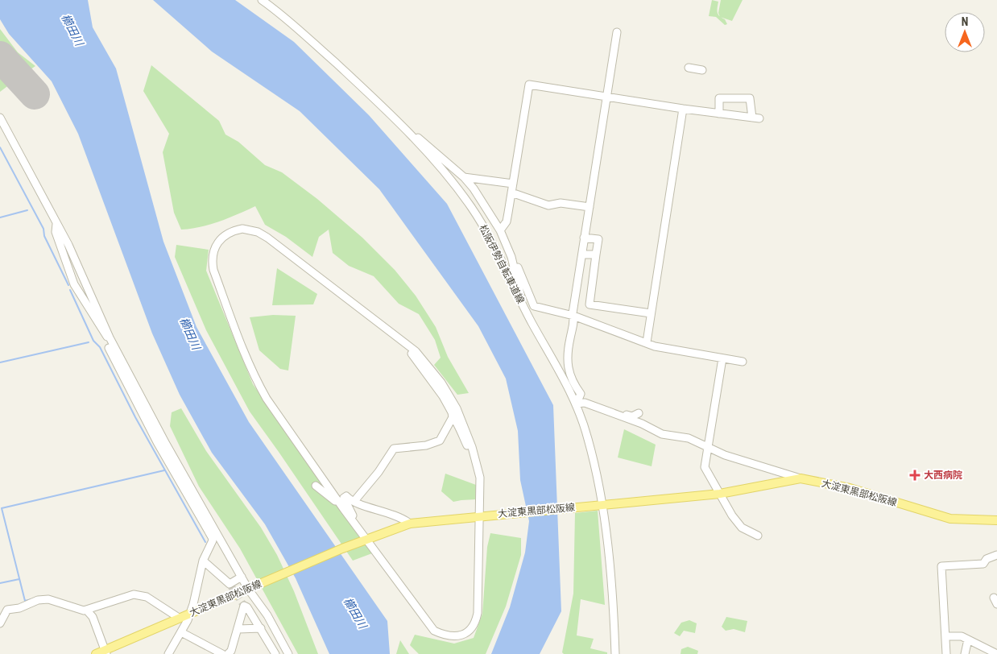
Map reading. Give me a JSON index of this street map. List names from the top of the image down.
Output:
{
  "streets": {
    "main road": ["大淀東黒部松阪線"],
    "street": ["松阪伊勢自転車道線"]
  },
  "crossings": [
    ["松阪伊勢自転車道線", "大淀東黒部松阪線"]
  ],
  "water": ["櫛田川"],
  "places": {
    "health": ["大西病院"]
  },
  "north": "top"
}
